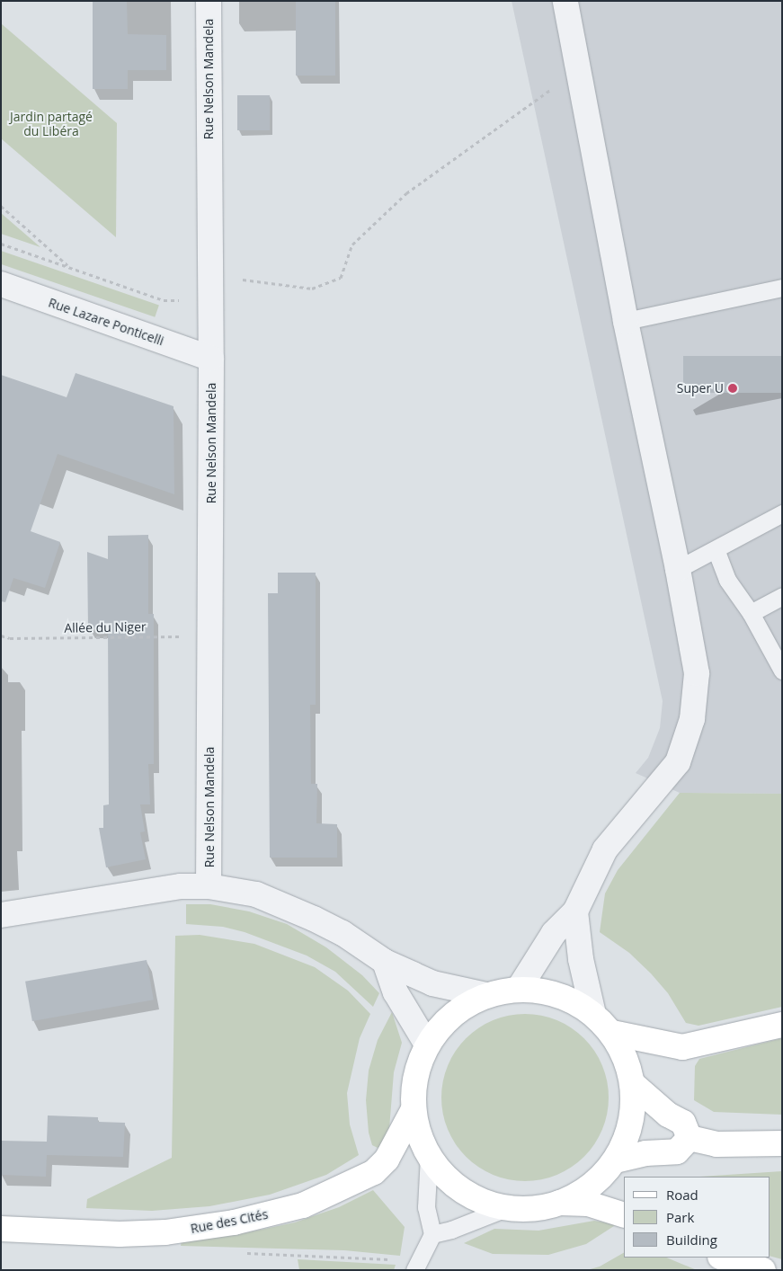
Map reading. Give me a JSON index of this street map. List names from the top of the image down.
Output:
{
  "streets": {
    "street": ["Rue Nelson Mandela", "Rue Lazare Ponticelli", "Rue des Cités"],
    "path": ["Allée du Niger"]
  },
  "crossings": [
    ["Rue Nelson Mandela", "Rue Lazare Ponticelli"],
    ["Rue Nelson Mandela", "Allée du Niger"]
  ],
  "parks": ["Jardin partagé du Libéra"],
  "places": ["Super U"],
  "legend": ["Road", "Park", "Building"]
}
